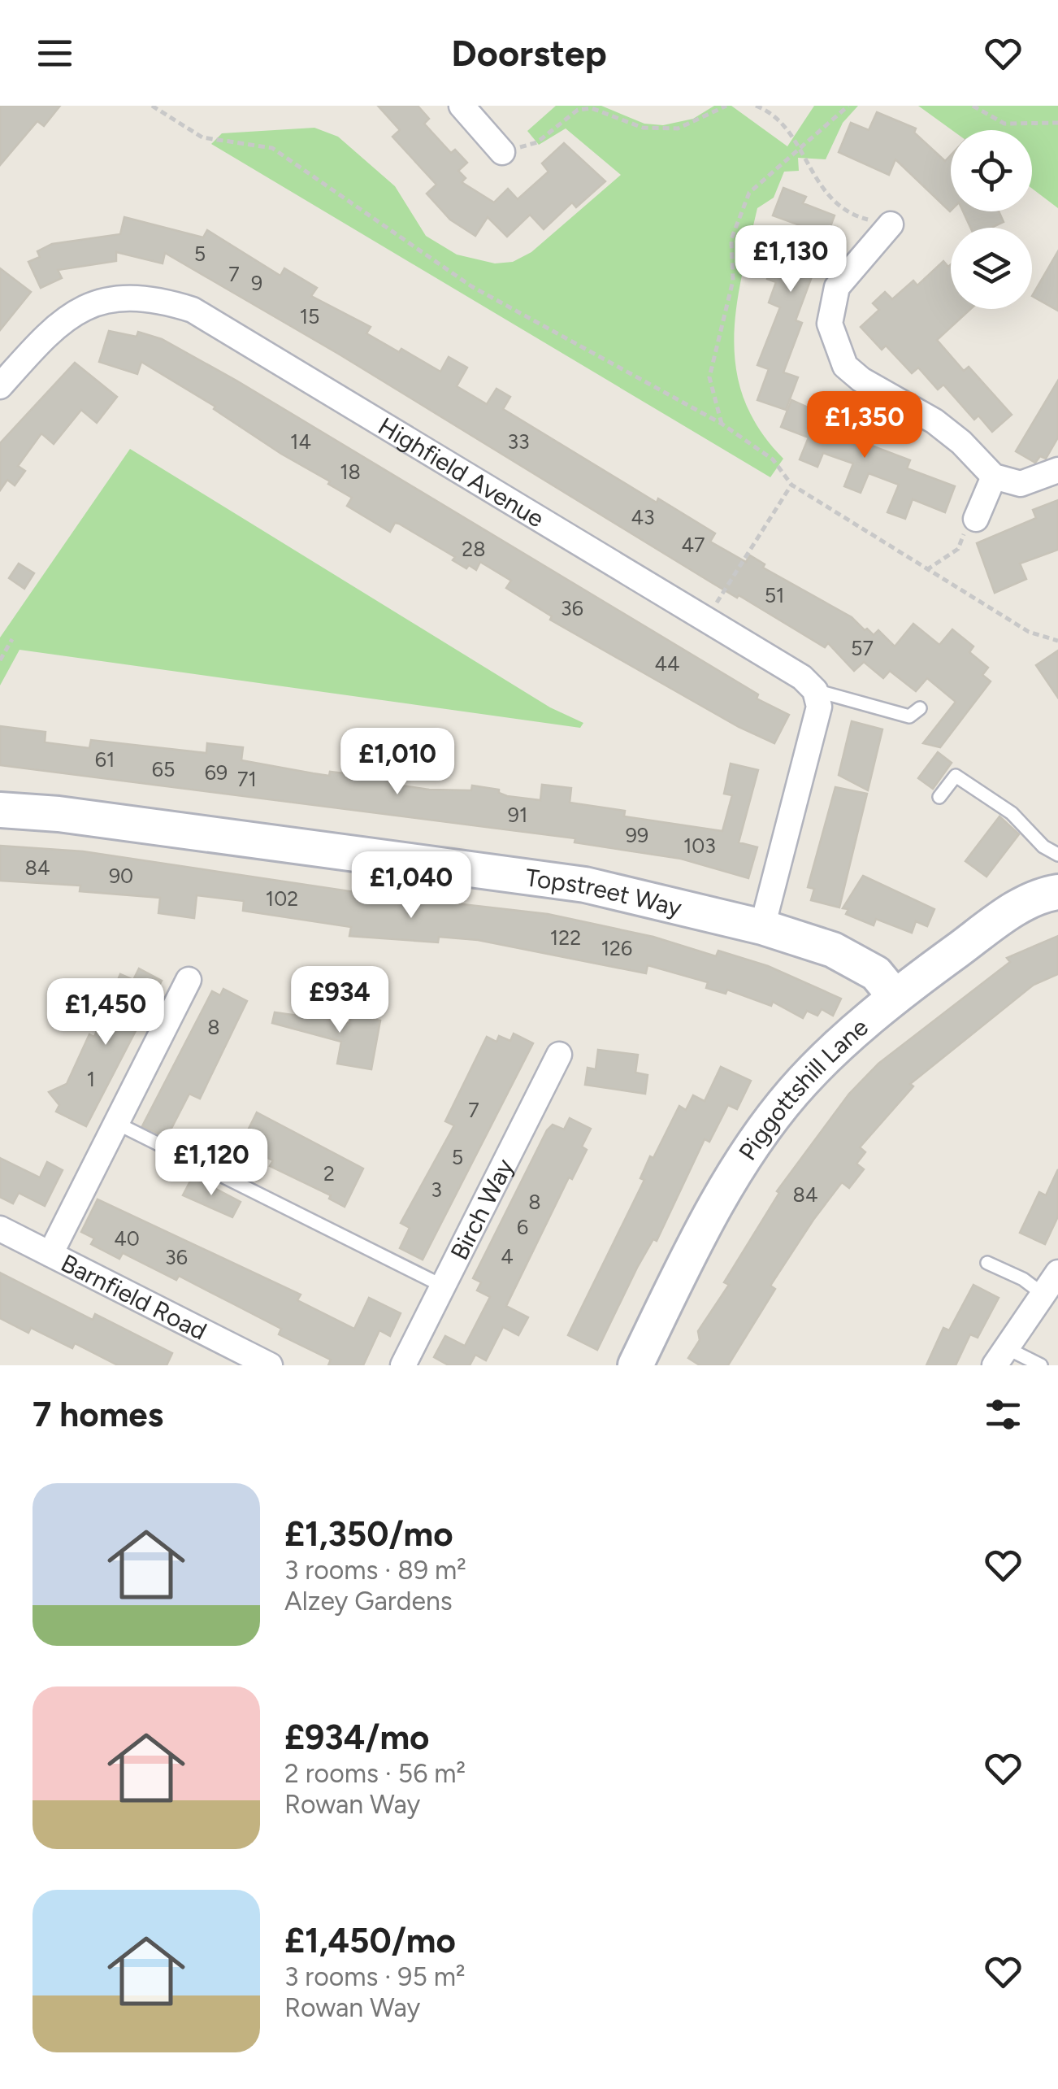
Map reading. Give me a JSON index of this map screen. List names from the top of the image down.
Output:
{
  "streets": {
    "street": [
      "Highfield Avenue",
      "Topstreet Way",
      "Piggottshill Lane",
      "Birch Way",
      "Barnfield Road"
    ]
  },
  "crossings": [
    ["Topstreet Way", "Piggottshill Lane"]
  ],
  "house_numbers": [
    "5",
    "7",
    "9",
    "15",
    "14",
    "33",
    "18",
    "43",
    "47",
    "28",
    "51",
    "36",
    "57",
    "44",
    "61",
    "65",
    "69",
    "71",
    "91",
    "99",
    "103",
    "84",
    "90",
    "102",
    "122",
    "126",
    "8",
    "1",
    "7",
    "5",
    "2",
    "3",
    "84",
    "8",
    "6",
    "40",
    "4",
    "36"
  ],
  "page": {
    "header": "Doorstep",
    "price": [
      "£1,130",
      "£1,350",
      "£1,010",
      "£1,040",
      "£934",
      "£1,450",
      "£1,120"
    ],
    "heading": "7 homes",
    "list": [
      {
        "name": "£1,350/mo",
        "note": "3 rooms · 89 m² · Alzey Gardens"
      },
      {
        "name": "£934/mo",
        "note": "2 rooms · 56 m² · Rowan Way"
      },
      {
        "name": "£1,450/mo",
        "note": "3 rooms · 95 m² · Rowan Way"
      }
    ]
  }
}
